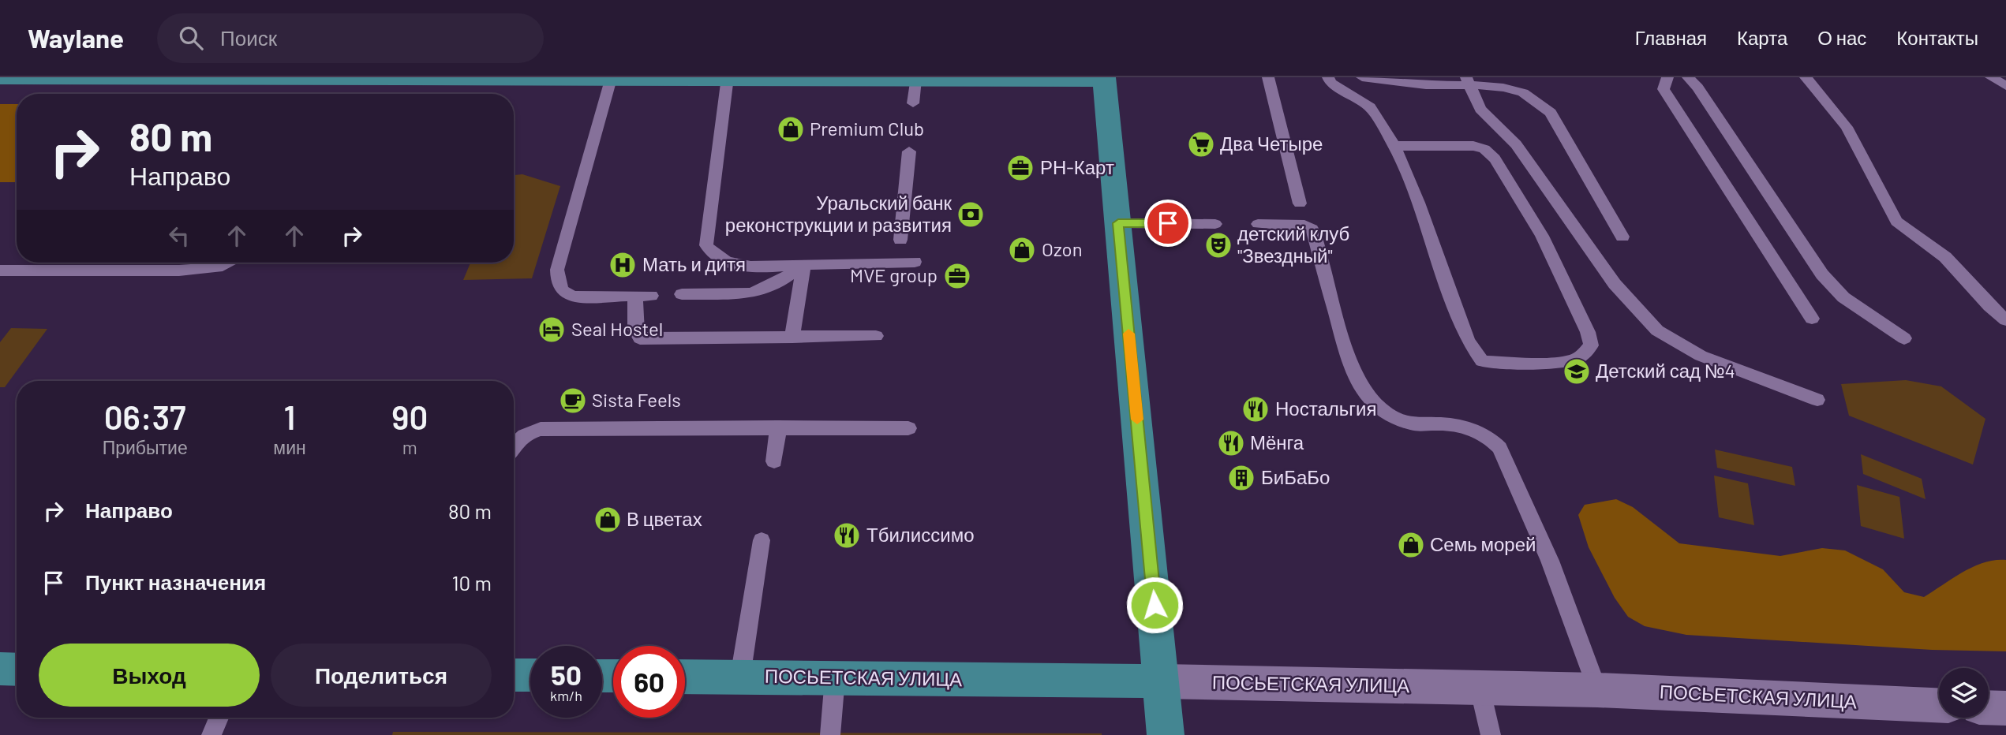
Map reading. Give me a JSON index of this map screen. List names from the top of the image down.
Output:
{
  "streets": {
    "main road": ["ПОСЬЕТСКАЯ УЛИЦА"]
  },
  "places": {
    "shop": [
      "Premium Club",
      "Ozon",
      "В цветах",
      "Семь морей"
    ],
    "supermarket": ["Два Четыре"],
    "office": ["РН-Карт", "MVE group"],
    "bank": ["Уральский банк реконструкции и развития"],
    "theatre": ["детский клуб \"Звездный\""],
    "hospital": ["Мать и дитя"],
    "hotel": ["Seal Hostel"],
    "school or university": ["Детский сад №4"],
    "cafe": ["Sista Feels"],
    "restaurant": ["Ностальгия", "Мёнга", "Тбилиссимо"],
    "building": ["БиБаБо"]
  },
  "page": {
    "header": "Waylane",
    "search": "Поиск",
    "nav": [
      "Главная",
      "Карта",
      "О нас",
      "Контакты"
    ],
    "turn": ["80 m", "Направо"],
    "eta": [
      "06:37",
      "Прибытие",
      "1",
      "мин",
      "90",
      "m"
    ],
    "list": [
      {
        "name": "Направо",
        "value": "80 m"
      },
      {
        "name": "Пункт назначения",
        "value": "10 m"
      }
    ],
    "buttons": ["Выход", "Поделиться"],
    "speed": "50 km/h",
    "limit": "60"
  }
}
